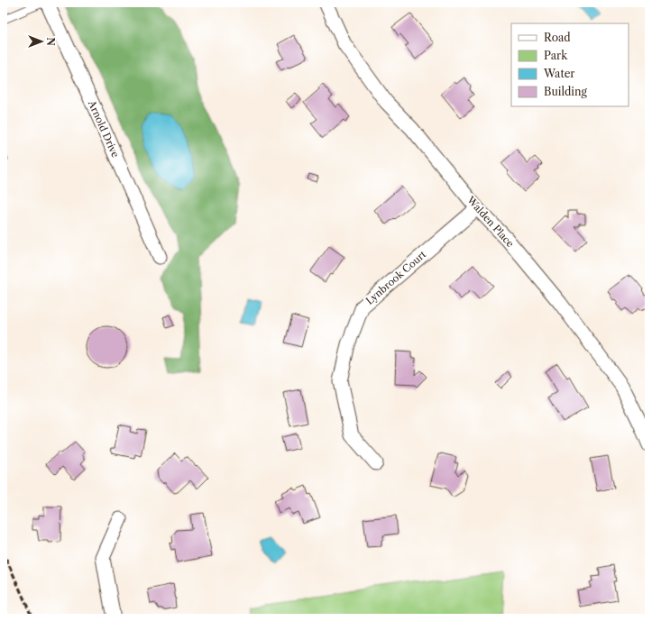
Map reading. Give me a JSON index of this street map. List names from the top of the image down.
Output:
{
  "streets": {
    "street": ["Arnold Drive", "Walden Place", "Lynbrook Court"]
  },
  "crossings": [
    ["Walden Place", "Lynbrook Court"]
  ],
  "legend": [
    "Road",
    "Park",
    "Water",
    "Building"
  ],
  "north": "right"
}
